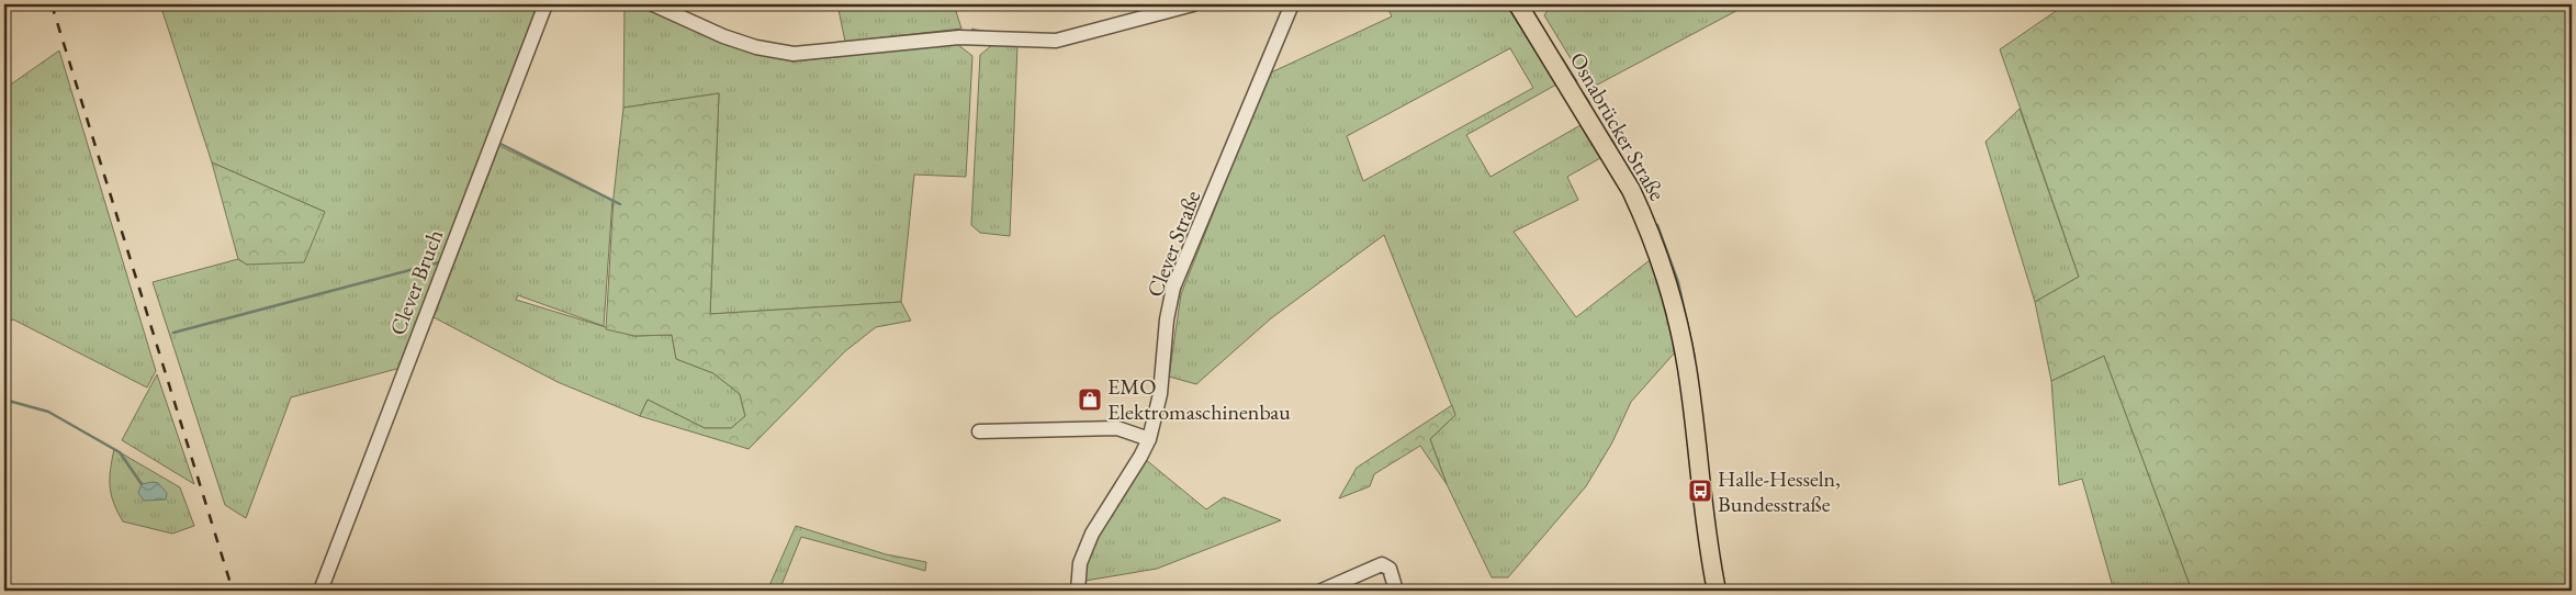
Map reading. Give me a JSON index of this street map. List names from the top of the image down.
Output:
{
  "streets": {
    "main road": ["Osnabrücker Straße"],
    "street": ["Clever Straße", "Clever Bruch"]
  },
  "places": {
    "shop": ["EMO Elektromaschinenbau"],
    "bus stop": ["Halle-Hesseln, Bundesstraße"]
  }
}
